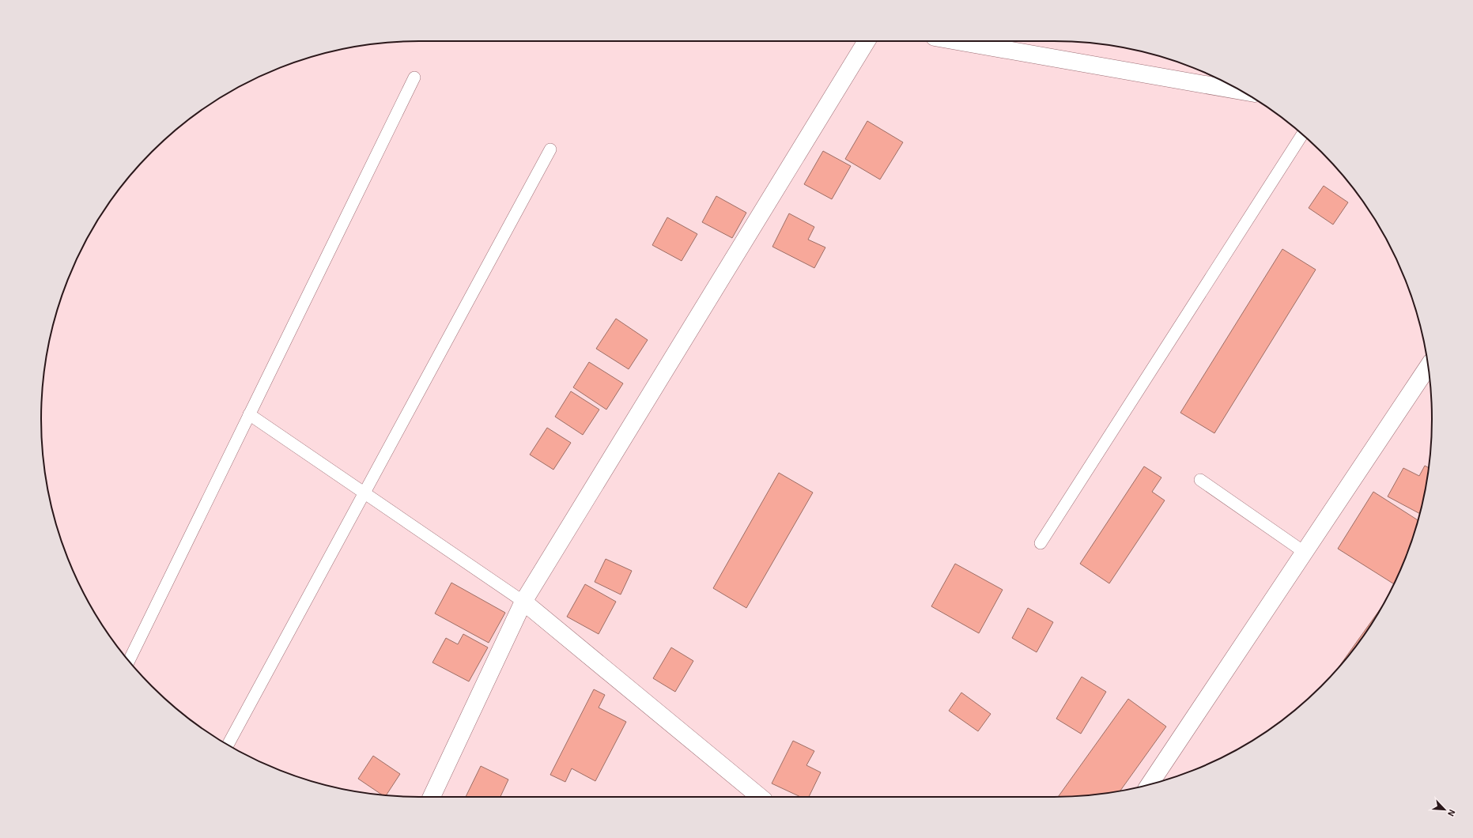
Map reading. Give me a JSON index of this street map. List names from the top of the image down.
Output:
{
  "north": "bottom right"
}
